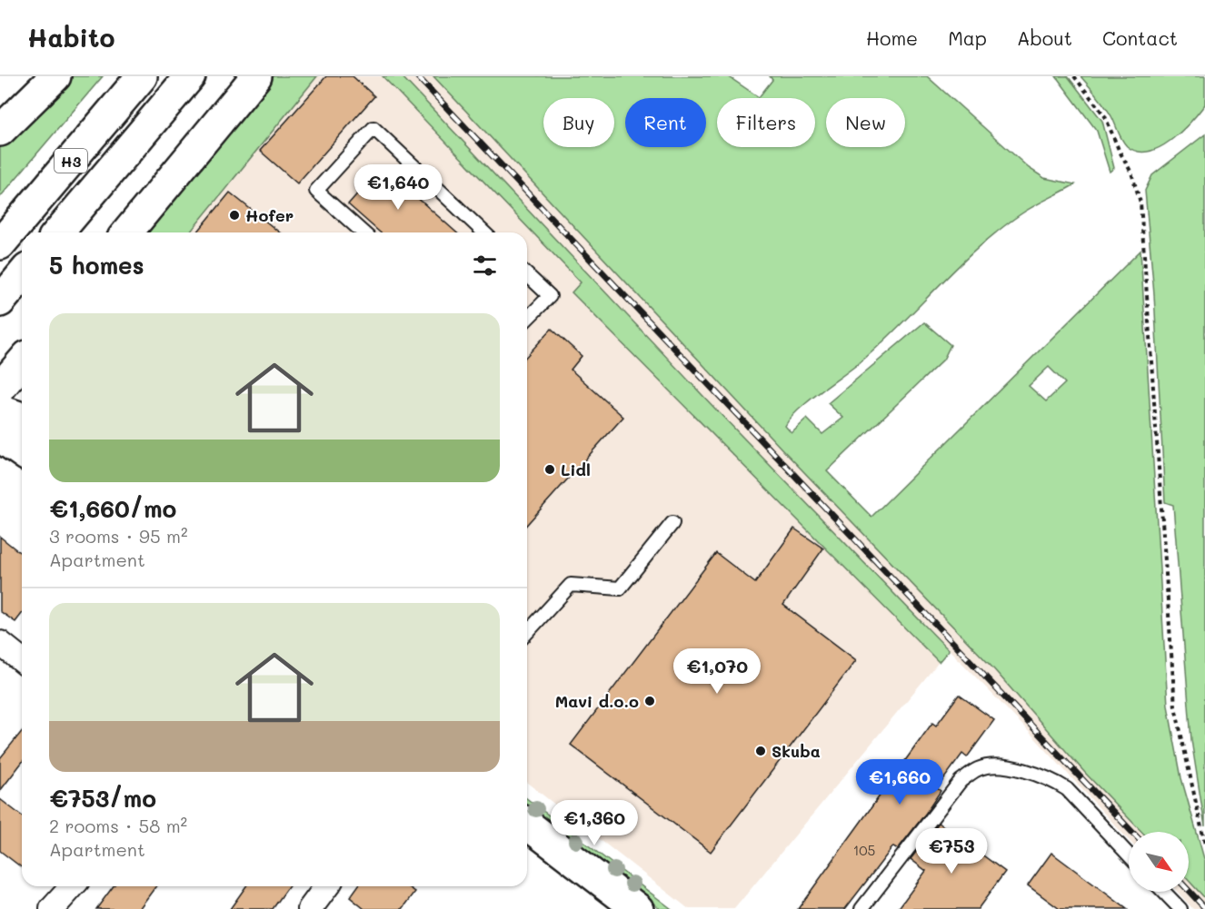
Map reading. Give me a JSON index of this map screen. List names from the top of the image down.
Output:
{
  "streets": {
    "main road": ["H3"]
  },
  "places": [
    "Hofer",
    "Lidl",
    "Mavi d.o.o",
    "Skuba"
  ],
  "house_numbers": ["105"],
  "north": "bottom right",
  "page": {
    "header": "Habito",
    "nav": [
      "Home",
      "Map",
      "About",
      "Contact"
    ],
    "chip": [
      "Buy",
      "Rent",
      "Filters",
      "New"
    ],
    "price": [
      "€1,640",
      "€1,070",
      "€1,660",
      "€1,360",
      "€753"
    ],
    "heading": "5 homes",
    "list": [
      {
        "name": "€1,660/mo",
        "note": "3 rooms · 95 m² · Apartment"
      },
      {
        "name": "€753/mo",
        "note": "2 rooms · 58 m² · Apartment"
      }
    ]
  }
}
